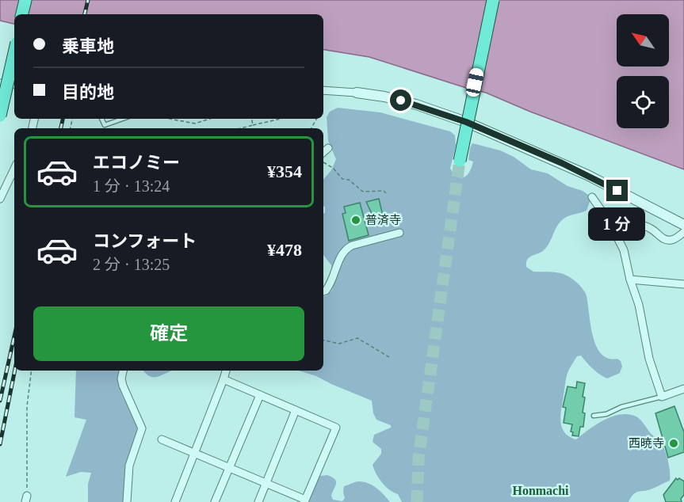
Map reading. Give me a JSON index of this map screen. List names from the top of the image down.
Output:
{
  "districts": ["Honmachi"],
  "places": ["普済寺", "西暁寺"],
  "north": "top left",
  "page": {
    "banner": ["乗車地", "目的地"],
    "list": [
      {
        "name": "エコノミー",
        "note": "1 分 · 13:24",
        "value": "¥354"
      },
      {
        "name": "コンフォート",
        "note": "2 分 · 13:25",
        "value": "¥478"
      }
    ],
    "bubble": "1 分",
    "buttons": "確定"
  }
}
